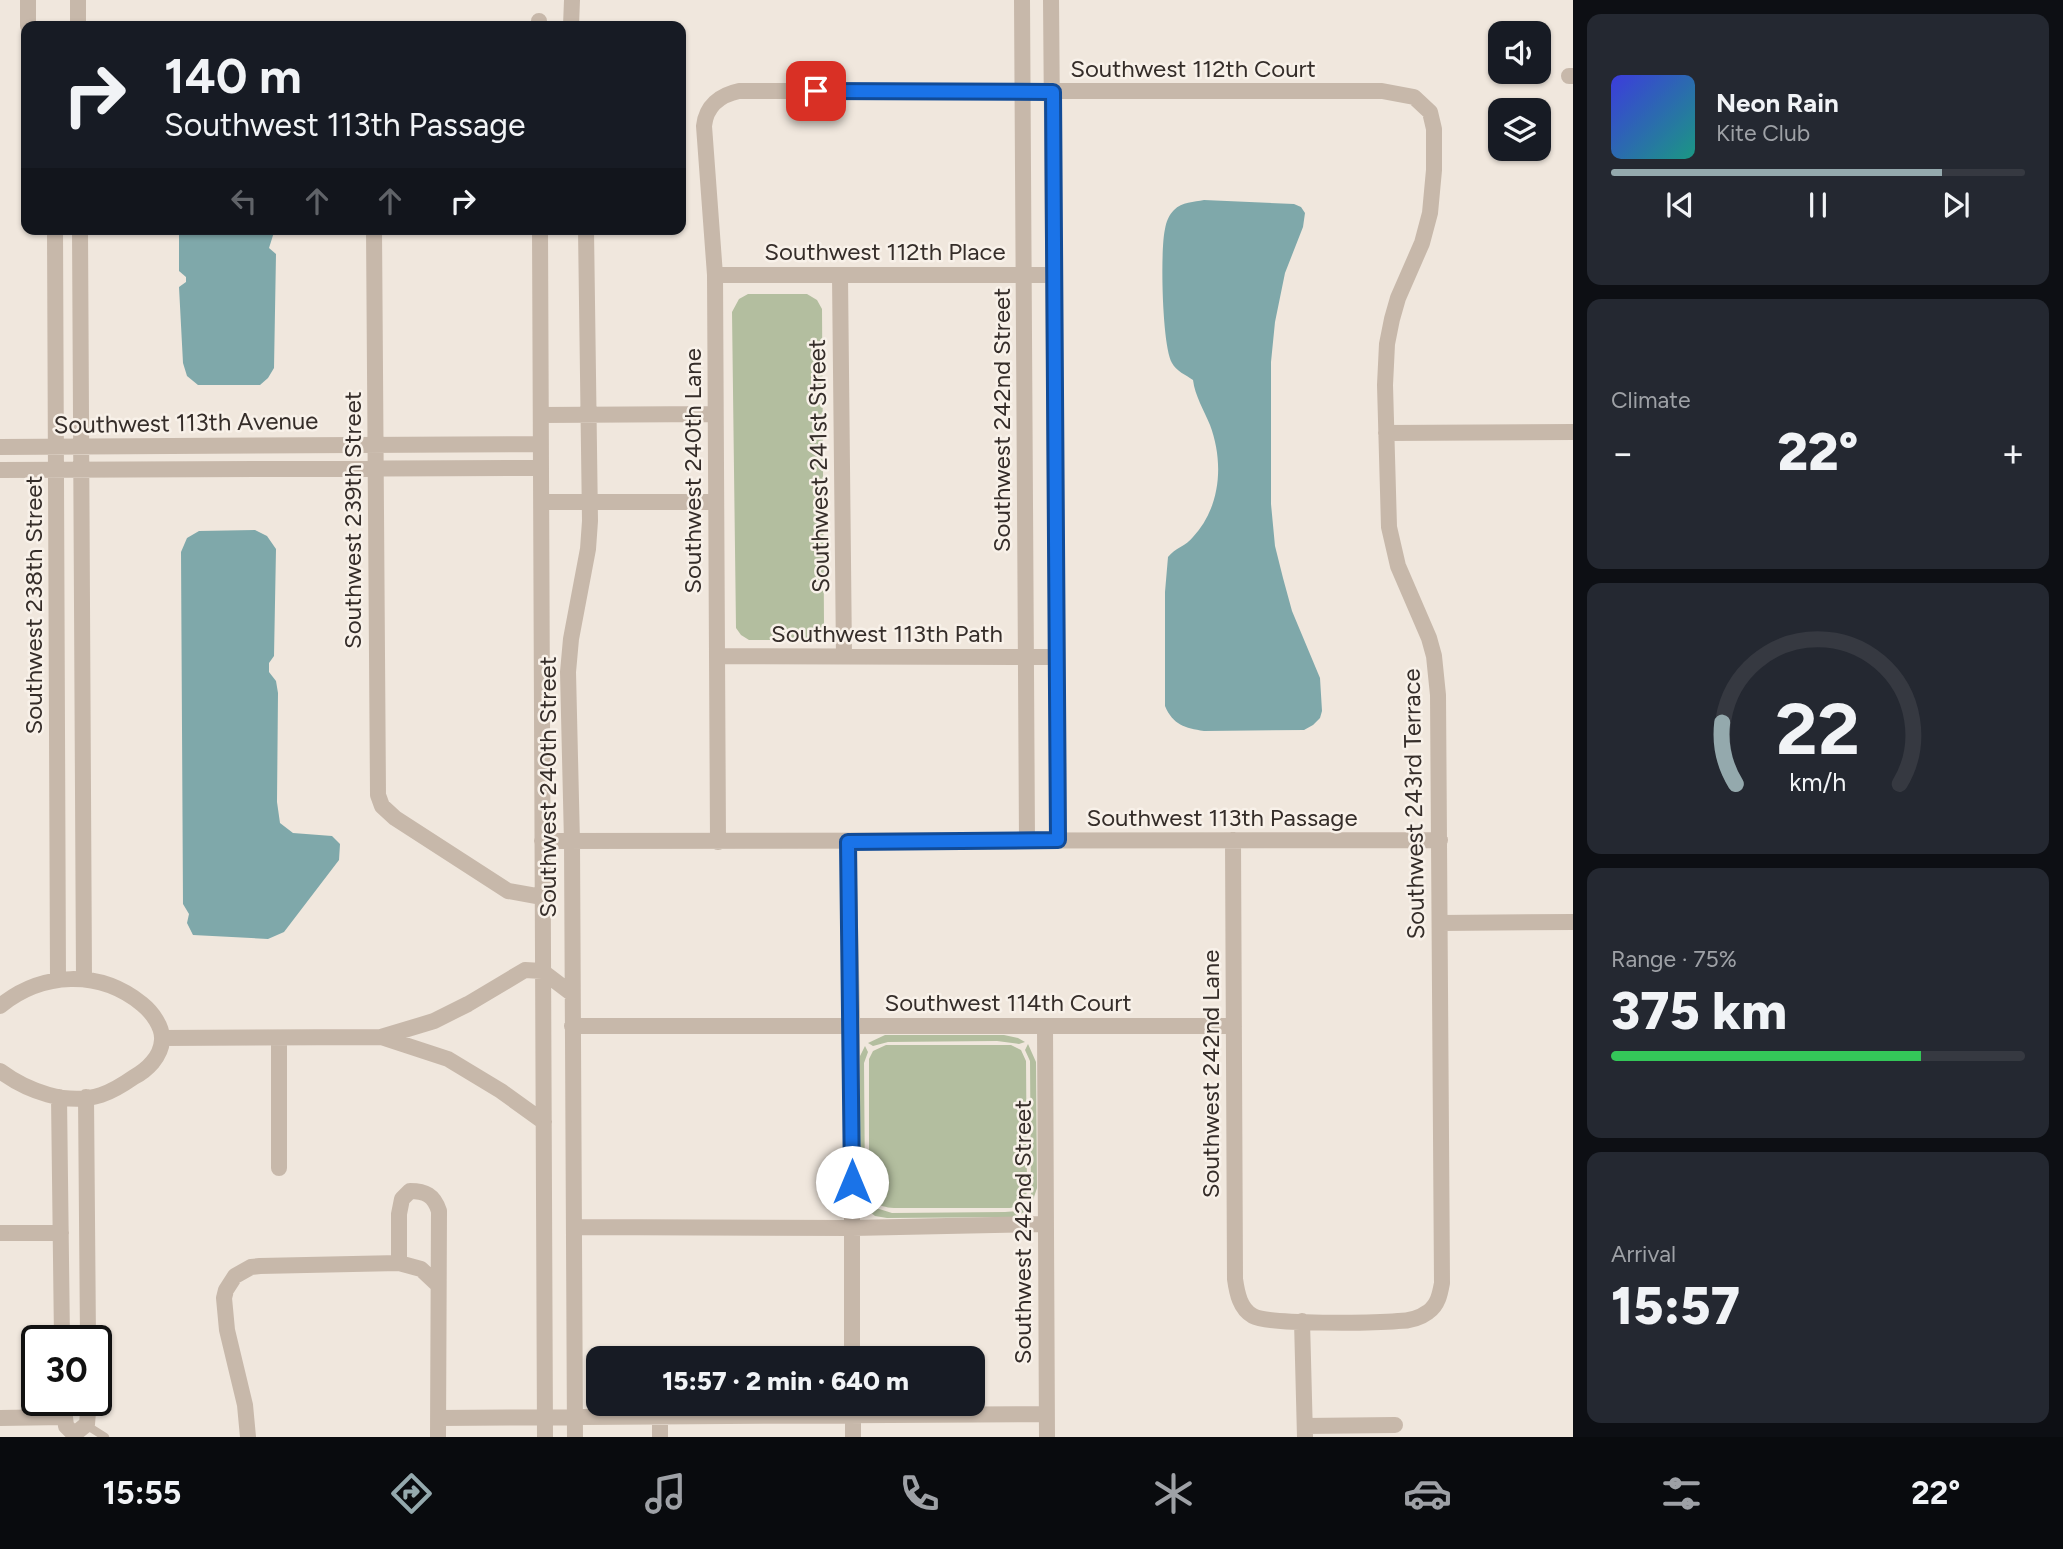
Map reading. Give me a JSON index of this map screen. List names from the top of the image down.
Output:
{
  "streets": {
    "street": [
      "Southwest 112th Court",
      "Southwest 112th Place",
      "Southwest 242nd Street",
      "Southwest 113th Avenue",
      "Southwest 241st Street",
      "Southwest 240th Lane",
      "Southwest 239th Street",
      "Southwest 238th Street",
      "Southwest 113th Path",
      "Southwest 240th Street",
      "Southwest 243rd Terrace",
      "Southwest 113th Passage",
      "Southwest 114th Court",
      "Southwest 242nd Lane"
    ]
  },
  "crossings": [
    ["Southwest 112th Court", "Southwest 242nd Street"],
    ["Southwest 112th Court", "Southwest 240th Lane"],
    ["Southwest 112th Court", "Southwest 243rd Terrace"],
    ["Southwest 112th Place", "Southwest 242nd Street"],
    ["Southwest 112th Place", "Southwest 241st Street"],
    ["Southwest 112th Place", "Southwest 240th Lane"],
    ["Southwest 242nd Street", "Southwest 113th Path"],
    ["Southwest 242nd Street", "Southwest 113th Passage"],
    ["Southwest 242nd Street", "Southwest 114th Court"],
    ["Southwest 113th Avenue", "Southwest 239th Street"],
    ["Southwest 113th Avenue", "Southwest 238th Street"],
    ["Southwest 113th Avenue", "Southwest 240th Street"],
    ["Southwest 241st Street", "Southwest 113th Path"],
    ["Southwest 240th Lane", "Southwest 113th Path"],
    ["Southwest 240th Lane", "Southwest 113th Passage"],
    ["Southwest 239th Street", "Southwest 240th Street"],
    ["Southwest 240th Street", "Southwest 113th Passage"],
    ["Southwest 240th Street", "Southwest 114th Court"],
    ["Southwest 243rd Terrace", "Southwest 113th Passage"],
    ["Southwest 243rd Terrace", "Southwest 242nd Lane"],
    ["Southwest 113th Passage", "Southwest 242nd Lane"],
    ["Southwest 114th Court", "Southwest 242nd Lane"]
  ],
  "page": {
    "turn": ["140 m", "Southwest 113th Passage"],
    "song": ["Neon Rain", "Kite Club"],
    "tile": [
      "Climate",
      ["Range · 75%", "375 km"],
      ["Arrival", "15:57"]
    ],
    "heat": ["−", "22°", "+"],
    "limit": "30",
    "trip": "15:57 · 2 min · 640 m",
    "tabs": ["15:55", "22°"],
    "gauge": ["22", "km/h"]
  }
}
